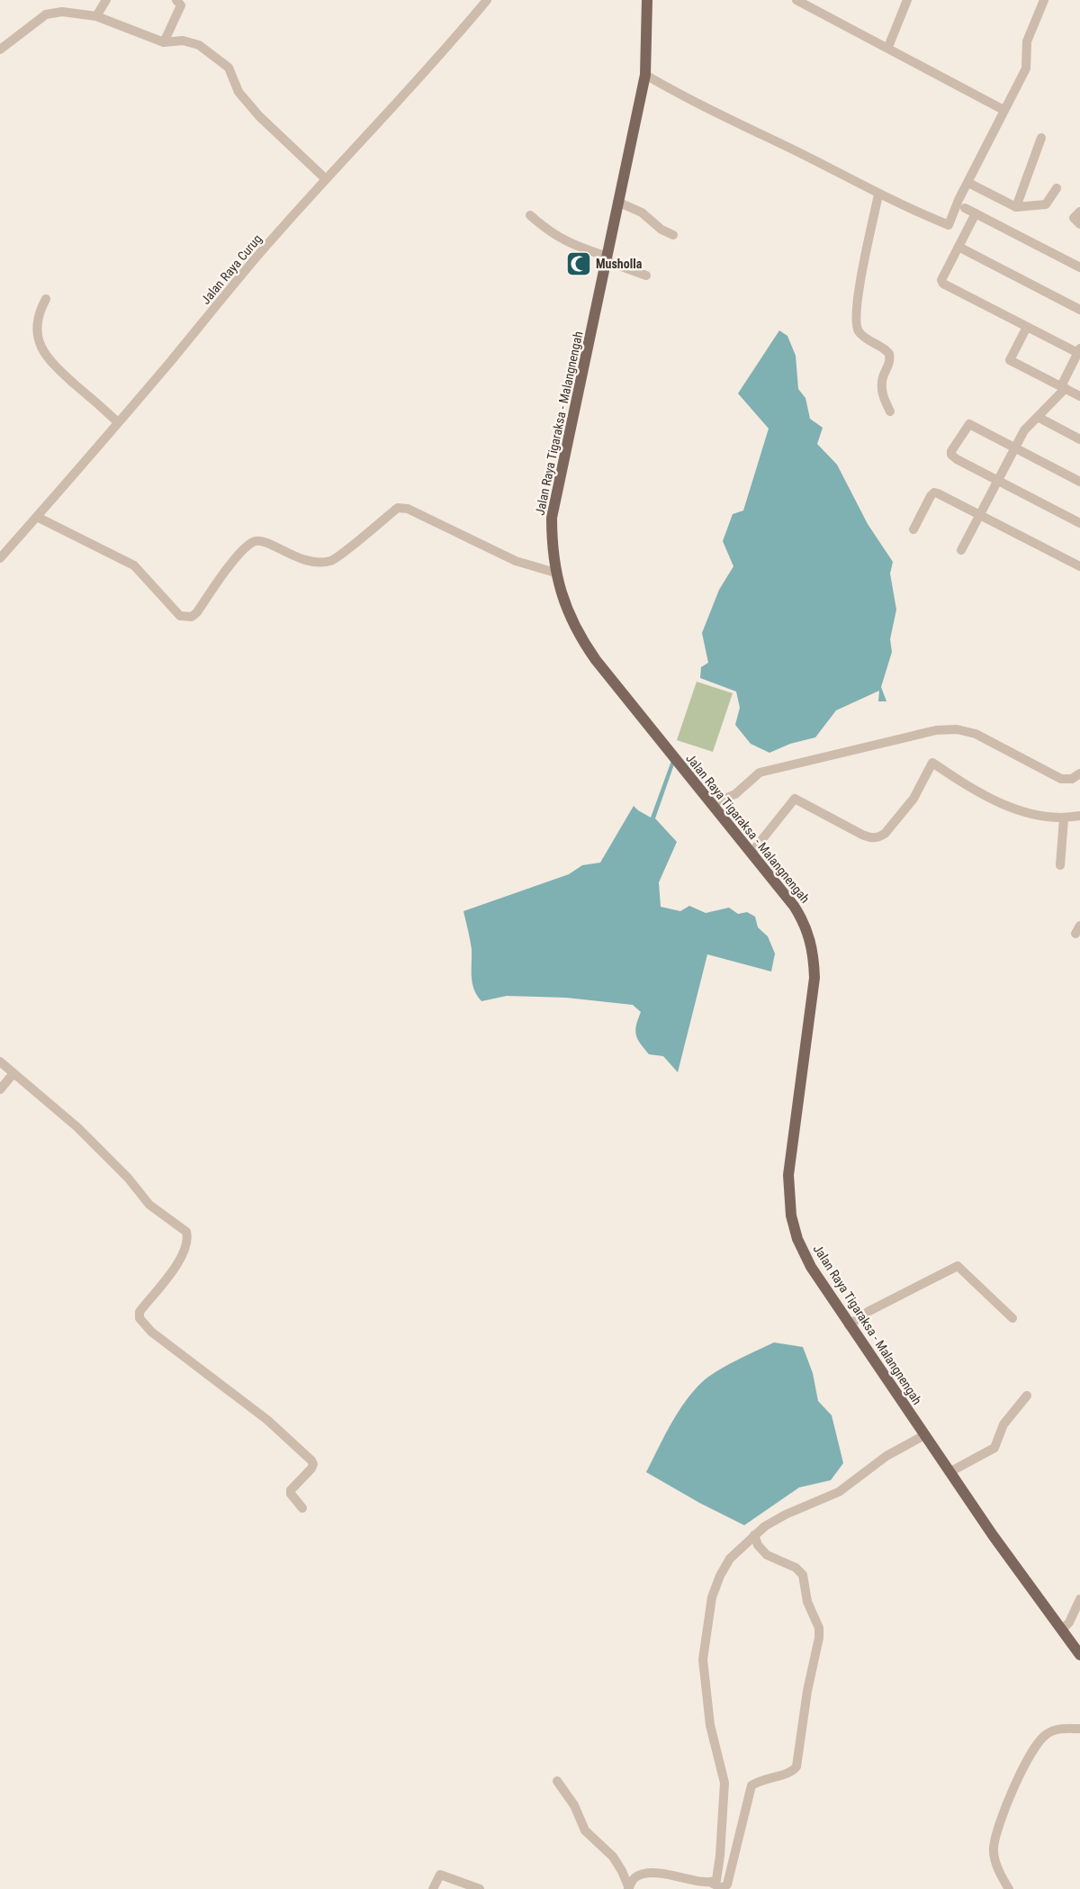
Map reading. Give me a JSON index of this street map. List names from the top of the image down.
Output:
{
  "streets": {
    "main road": ["Jalan Raya Tigaraksa - Malangnengah"],
    "street": ["Jalan Raya Curug"]
  },
  "places": {
    "mosque": ["Musholla"]
  }
}
